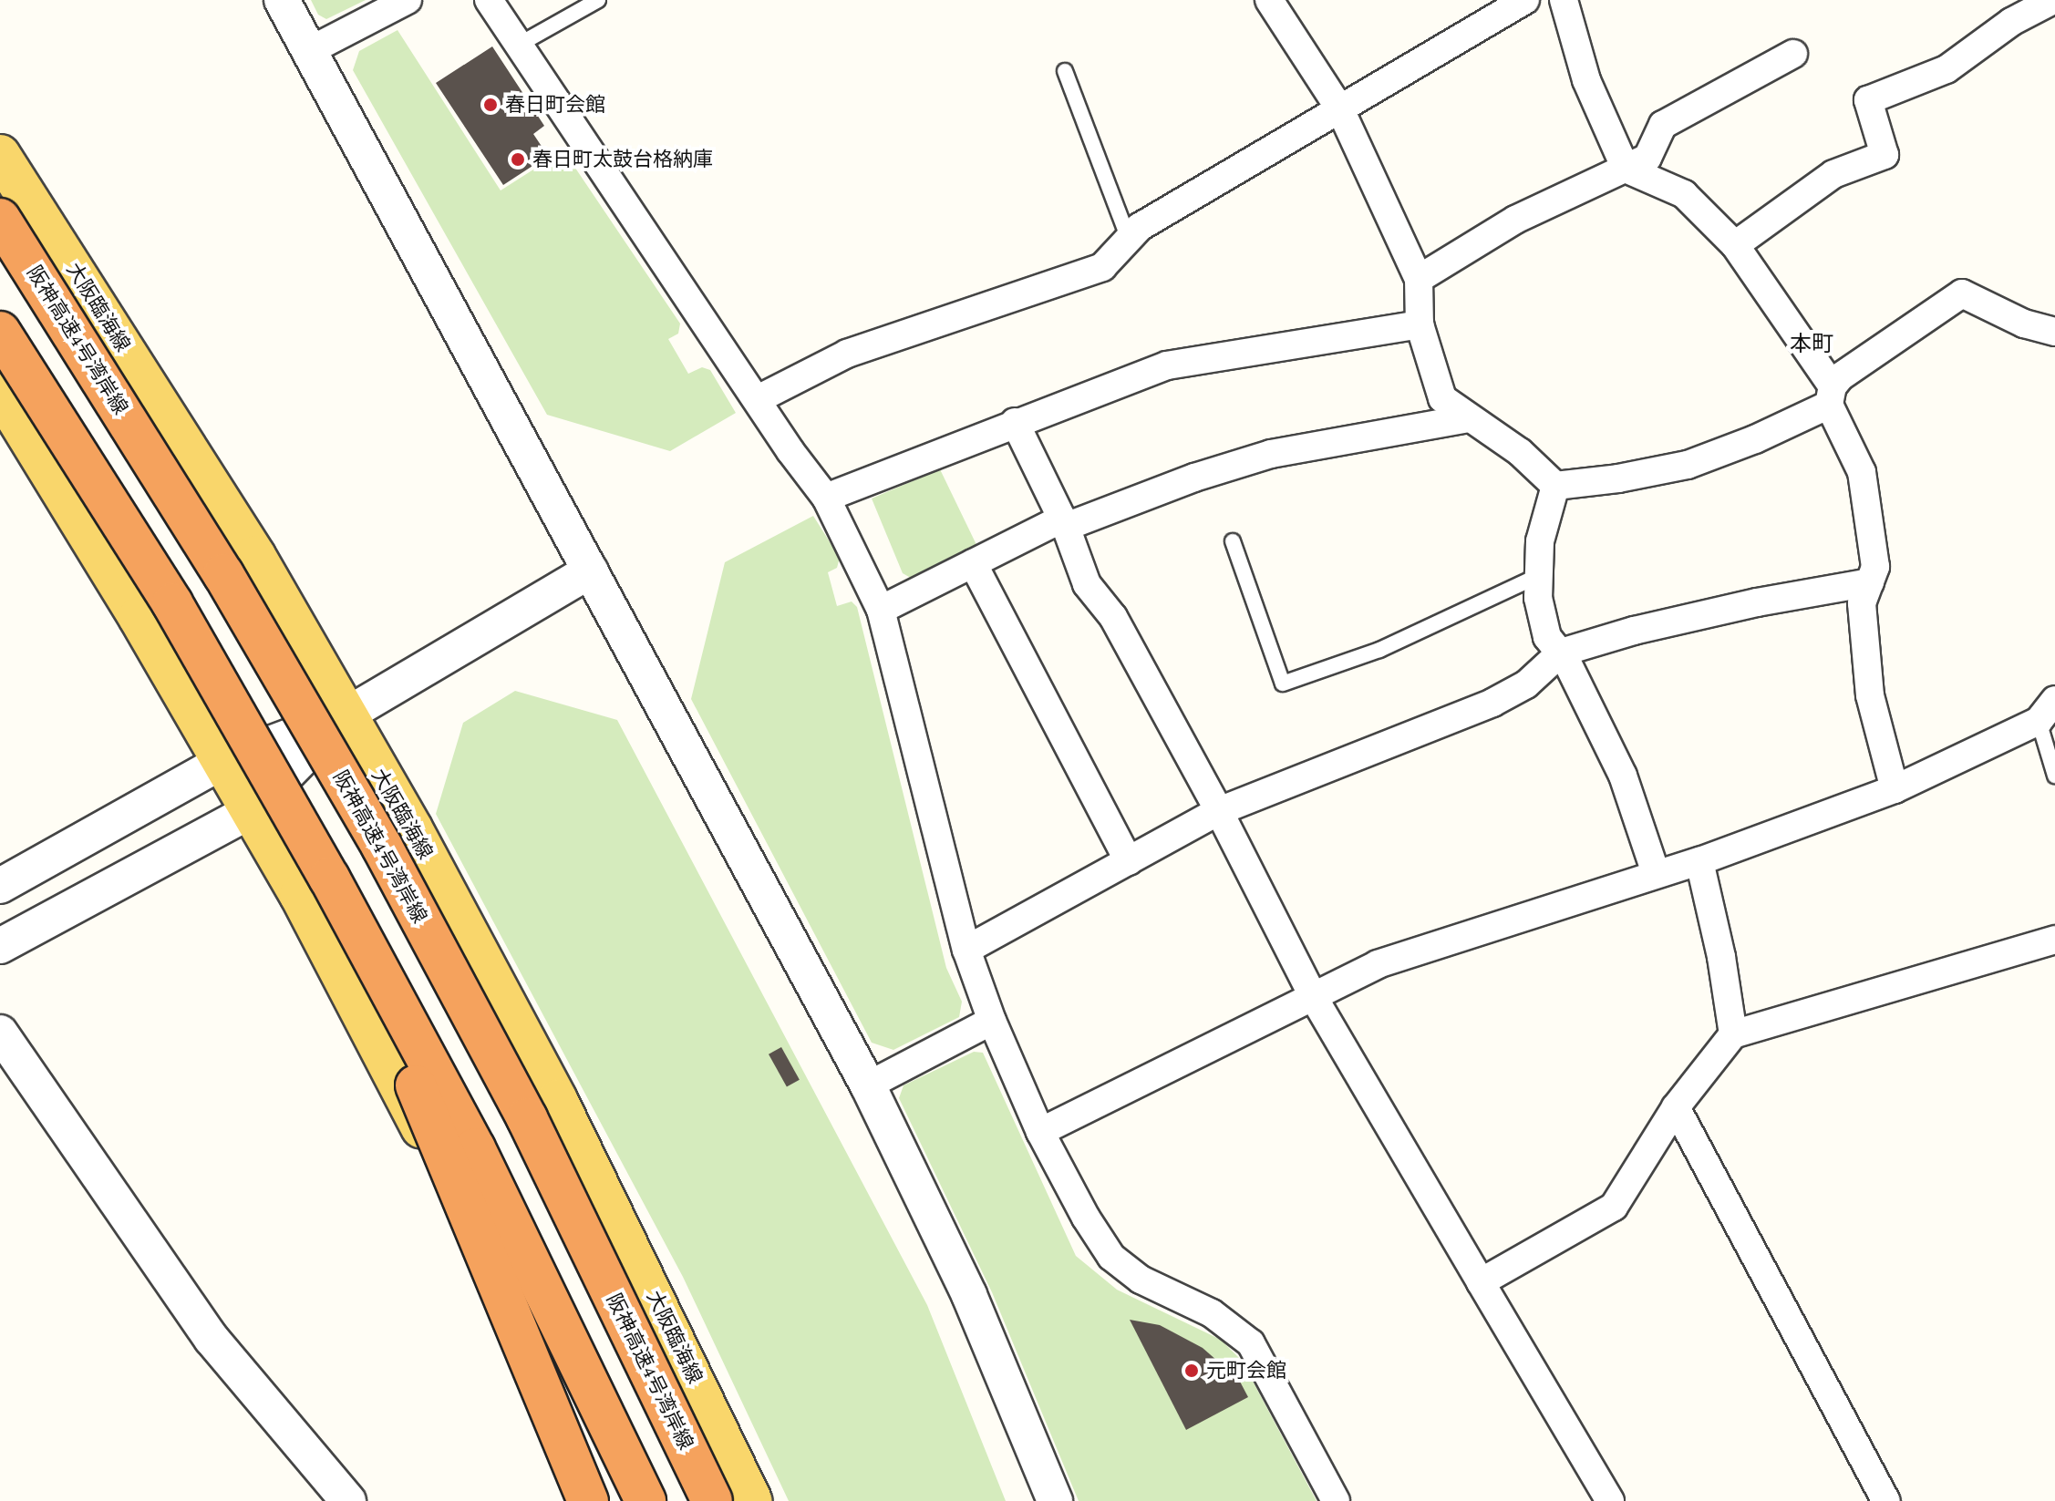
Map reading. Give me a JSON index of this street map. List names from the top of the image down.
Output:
{
  "streets": {
    "highway": ["阪神高速4号湾岸線"],
    "main road": ["大阪臨海線"]
  },
  "districts": ["本町"],
  "places": ["春日町会館", "春日町太鼓台格納庫", "元町会館"]
}
